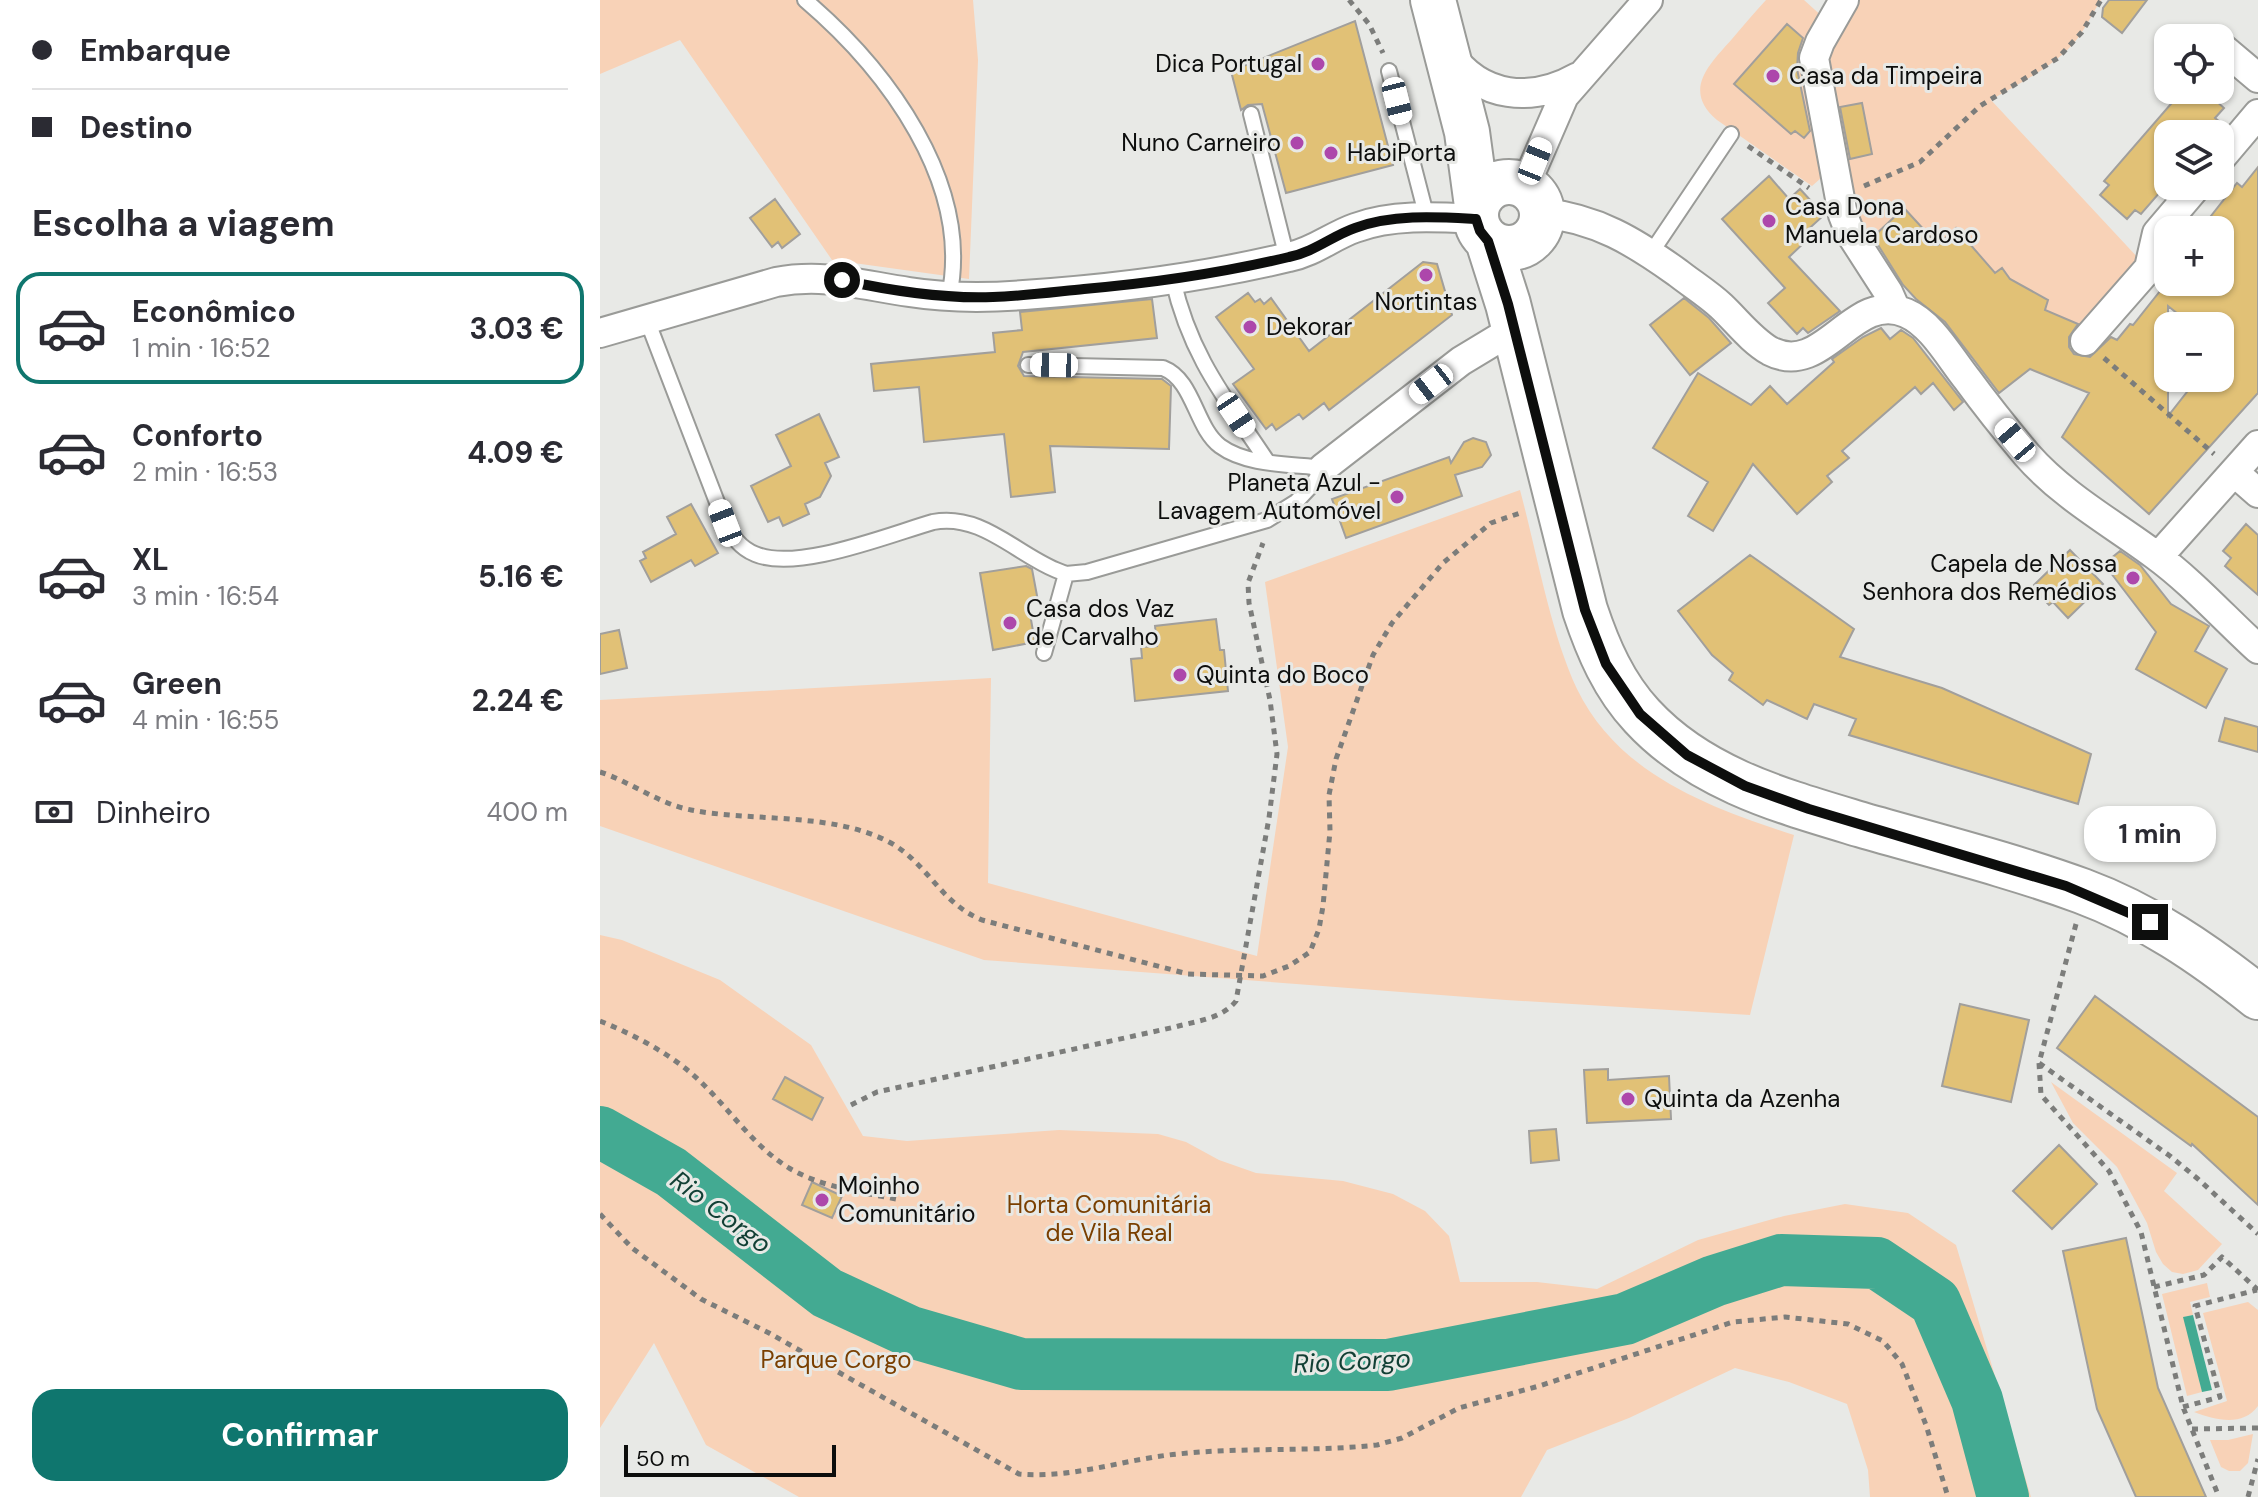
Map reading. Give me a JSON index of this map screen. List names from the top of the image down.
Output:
{
  "water": ["Rio Corgo"],
  "parks": ["Horta Comunitária de Vila Real", "Parque Corgo"],
  "places": [
    "Dica Portugal",
    "Casa da Timpeira",
    "Nuno Carneiro",
    "HabiPorta",
    "Casa Dona Manuela Cardoso",
    "Nortintas",
    "Dekorar",
    "Planeta Azul - Lavagem Automóvel",
    "Capela de Nossa Senhora dos Remédios",
    "Casa dos Vaz de Carvalho",
    "Quinta do Boco",
    "Quinta da Azenha",
    "Moinho Comunitário"
  ],
  "scale_bar": "50 m",
  "page": {
    "banner": ["Embarque", "Destino"],
    "map_buttons": ["+", "−"],
    "heading": "Escolha a viagem",
    "list": [
      {
        "name": "Econômico",
        "note": "1 min · 16:52",
        "value": "3.03 €"
      },
      {
        "name": "Conforto",
        "note": "2 min · 16:53",
        "value": "4.09 €"
      },
      {
        "name": "XL",
        "note": "3 min · 16:54",
        "value": "5.16 €"
      },
      {
        "name": "Green",
        "note": "4 min · 16:55",
        "value": "2.24 €"
      }
    ],
    "pay": ["Dinheiro", "400 m"],
    "bubble": "1 min",
    "buttons": "Confirmar",
    "scale": "50 m"
  }
}
